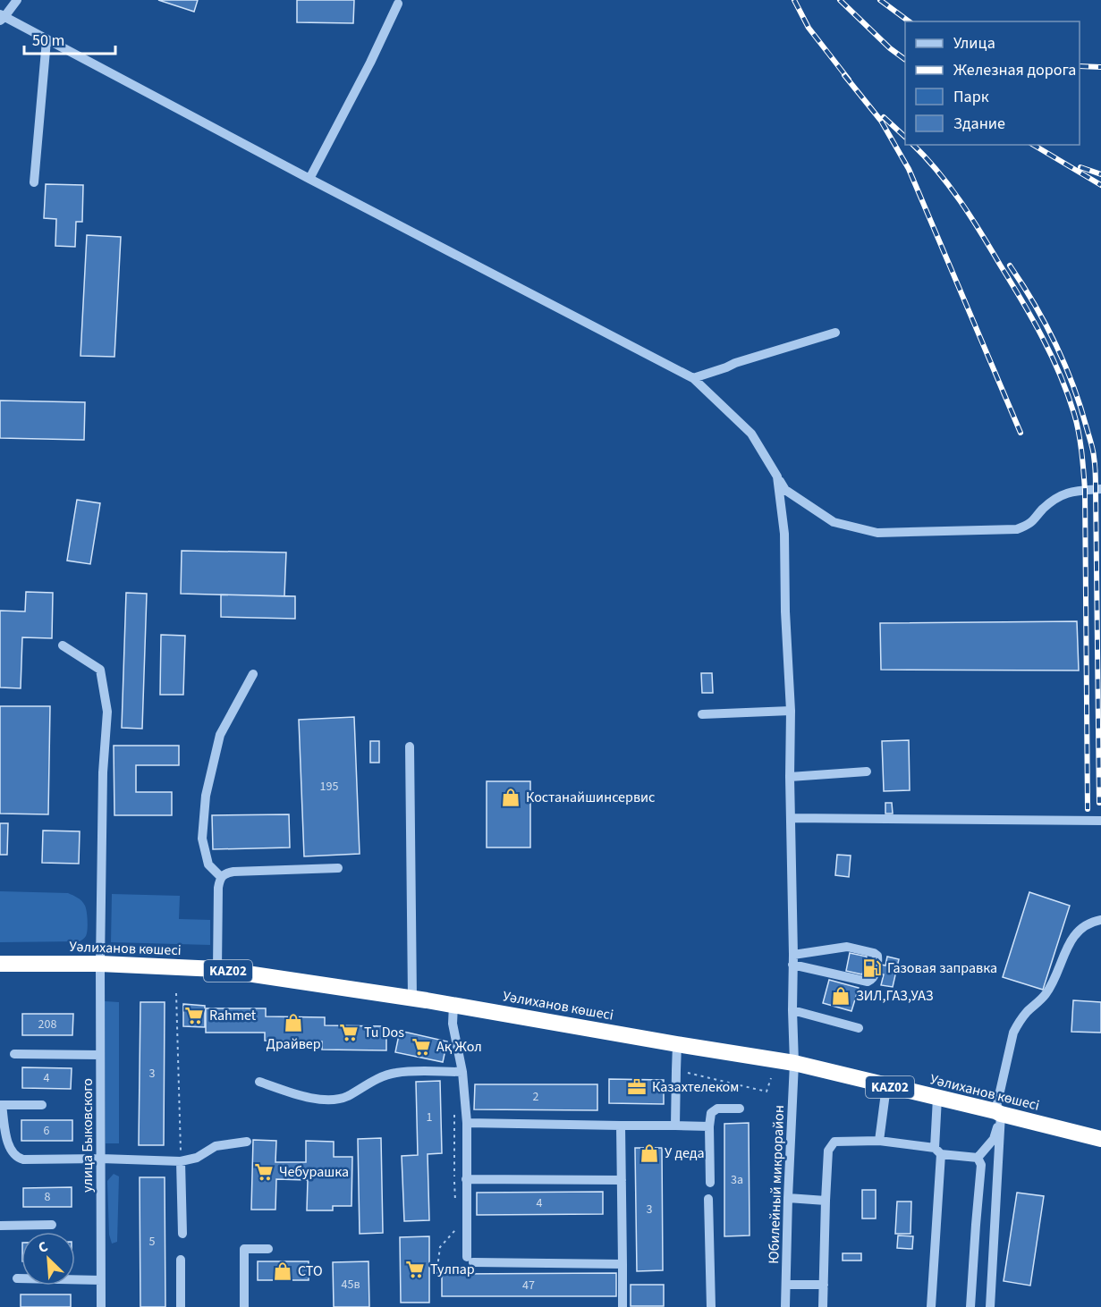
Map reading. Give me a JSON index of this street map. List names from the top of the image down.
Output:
{
  "streets": {
    "highway": ["Уәлиханов көшесі", "KАZ02"],
    "street": ["улица Быковского", "Юбилейный микрорайон"]
  },
  "crossings": [
    ["Уәлиханов көшесі", "улица Быковского"],
    ["Уәлиханов көшесі", "Юбилейный микрорайон"]
  ],
  "places": {
    "shop": [
      "Костанайшинсервис",
      "ЗИЛ,ГАЗ,УАЗ",
      "Драйвер",
      "У деда",
      "СТО"
    ],
    "fuel station": ["Газовая заправка"],
    "supermarket": [
      "Rahmet",
      "Tu Dos",
      "Ақ Жол",
      "Чебурашка",
      "Тулпар"
    ],
    "office": ["Казахтелеком"]
  },
  "house_numbers": [
    "195",
    "208",
    "3",
    "4",
    "2",
    "1",
    "6",
    "3а",
    "8",
    "4",
    "3",
    "5",
    "45в",
    "47"
  ],
  "legend": [
    "Улица",
    "Железная дорога",
    "Парк",
    "Здание"
  ],
  "scale_bar": "50 m",
  "north": "top left"
}
